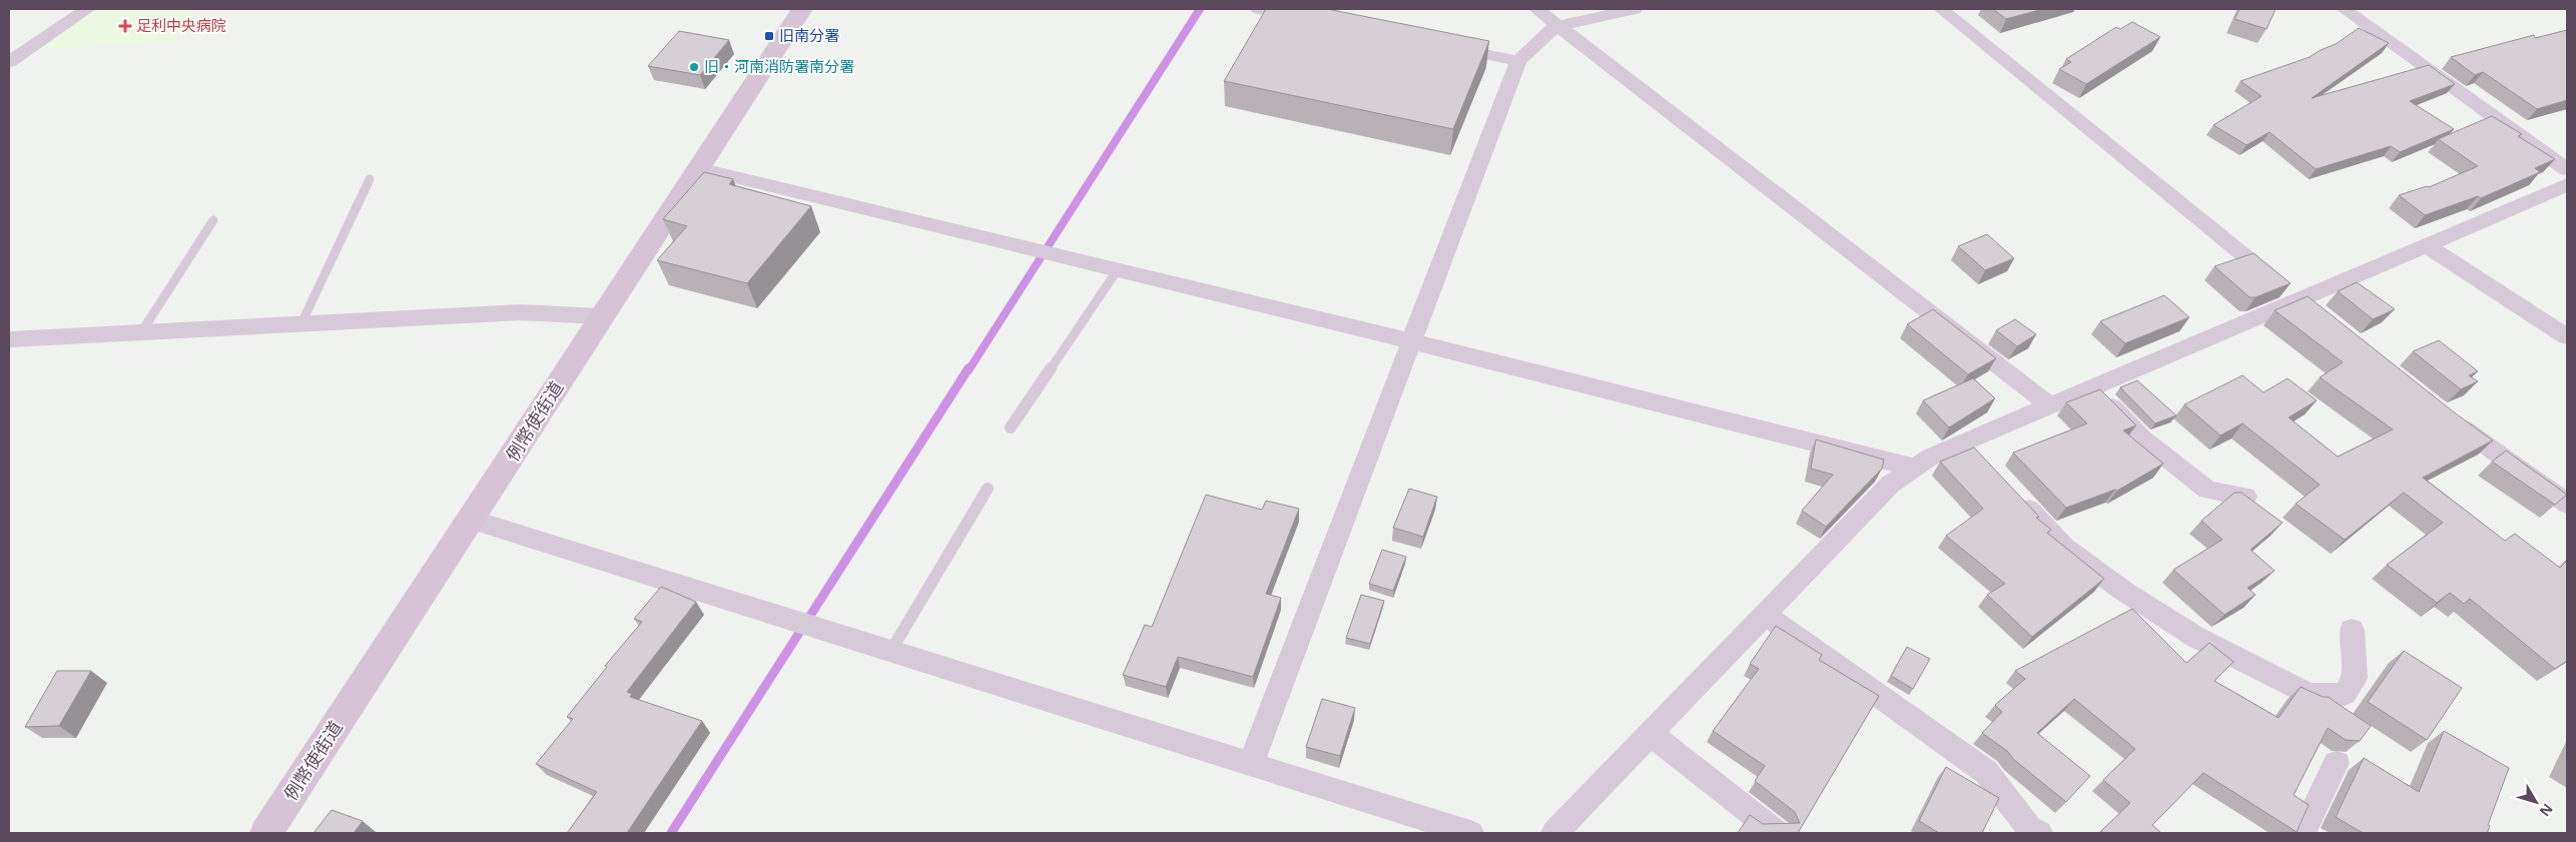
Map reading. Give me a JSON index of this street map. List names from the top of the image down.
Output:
{
  "streets": {
    "main road": ["例幣使街道"]
  },
  "places": {
    "health": ["足利中央病院"],
    "transit": ["旧南分署"],
    "other": ["旧・河南消防署南分署"]
  },
  "north": "bottom right"
}
